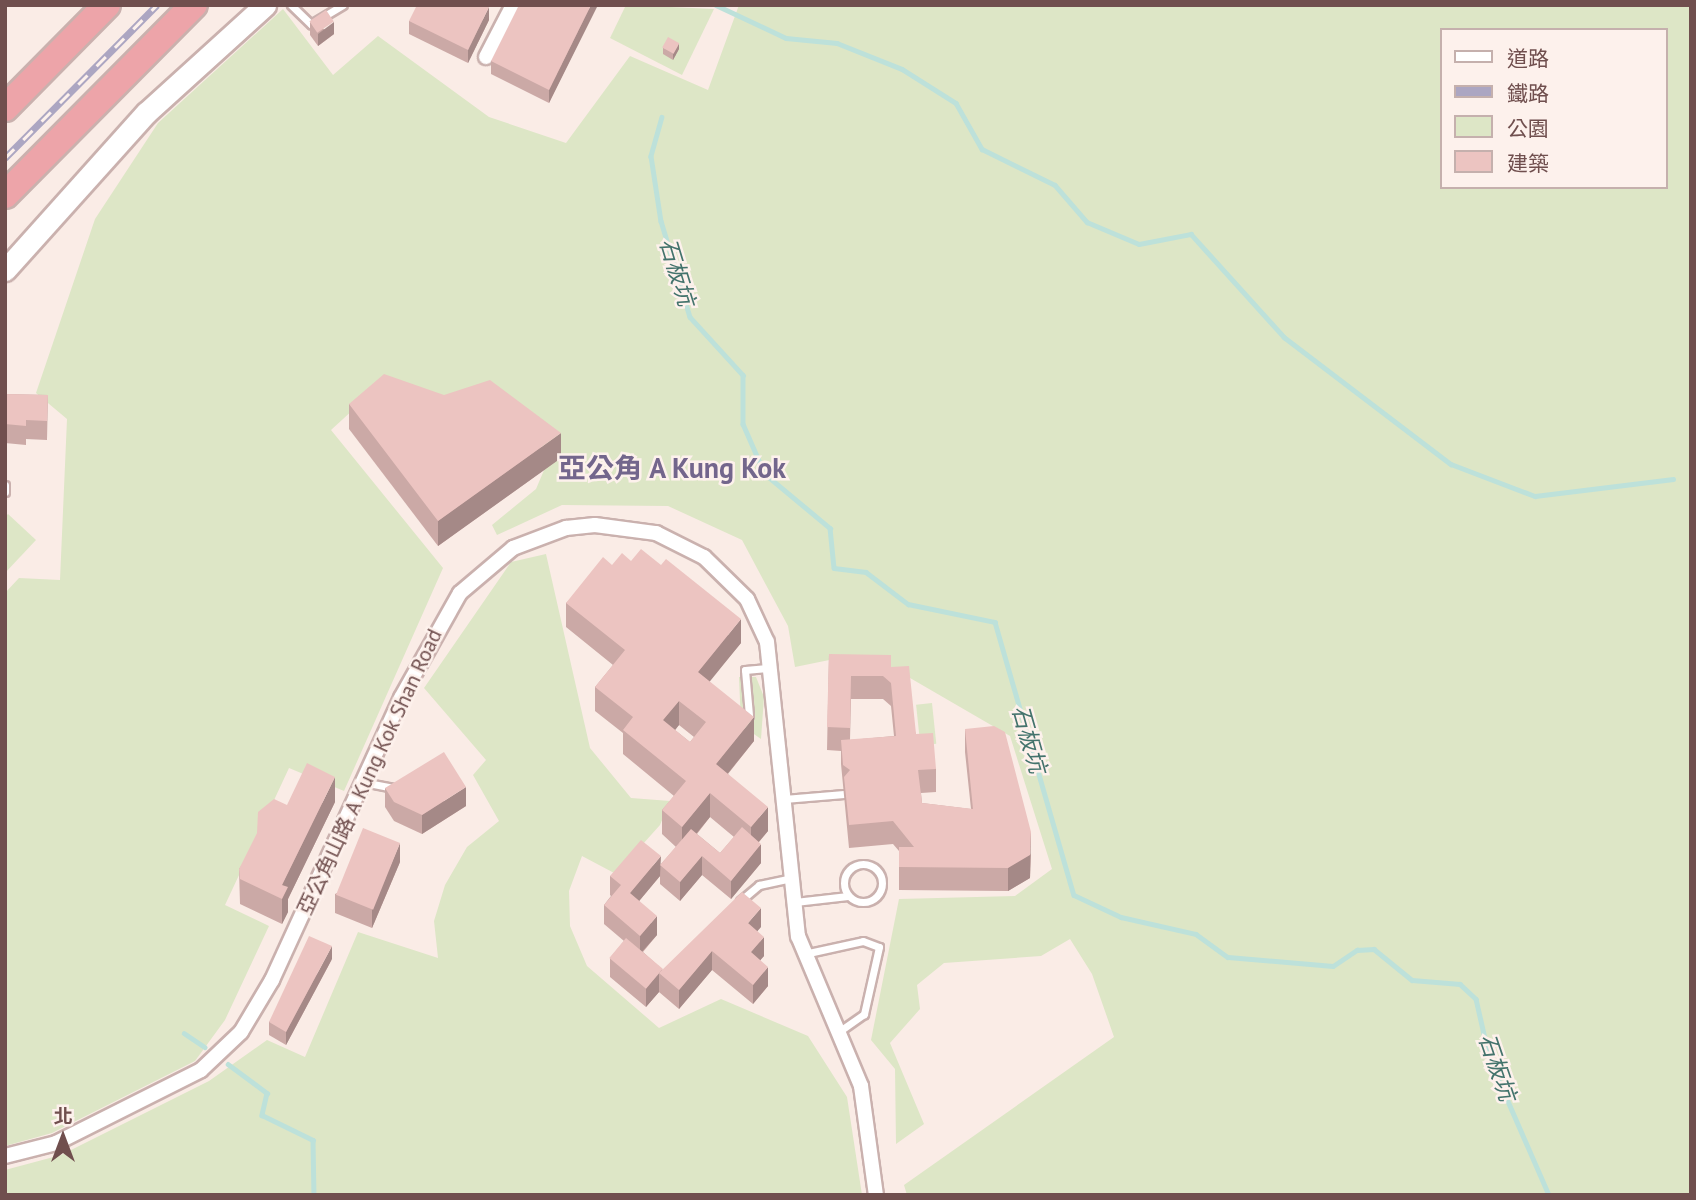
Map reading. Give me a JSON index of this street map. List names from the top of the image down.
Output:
{
  "streets": {
    "street": ["亞公角山路 A Kung Kok Shan Road"]
  },
  "districts": ["亞公角 A Kung Kok"],
  "water": ["石板坑"],
  "legend": [
    "道路",
    "鐵路",
    "公園",
    "建築"
  ],
  "north": "top"
}
